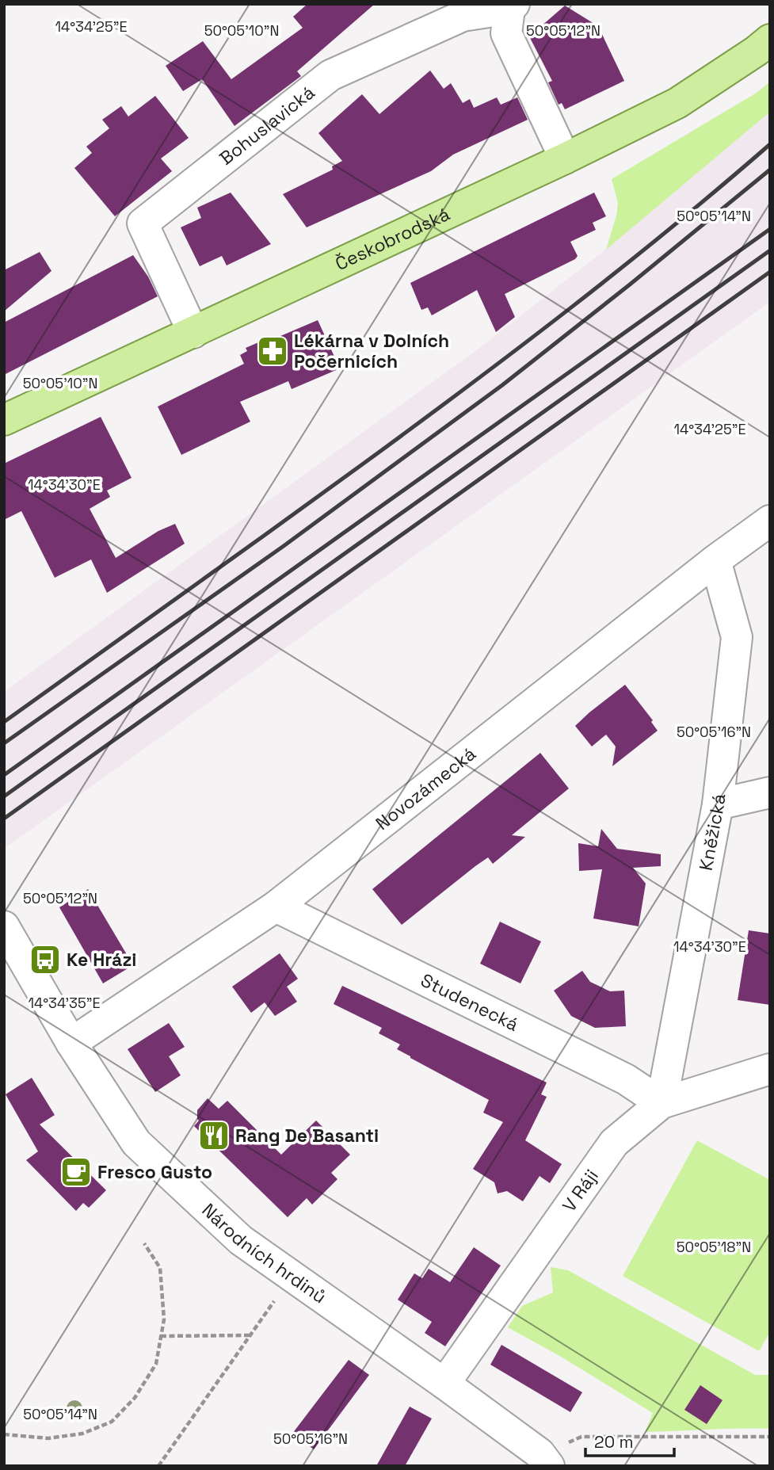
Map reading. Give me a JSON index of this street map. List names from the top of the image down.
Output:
{
  "streets": {
    "main road": ["Českobrodská"],
    "street": [
      "Bohuslavická",
      "Novozámecká",
      "Kněžická",
      "Studenecká",
      "V Ráji",
      "Národních hrdinů"
    ]
  },
  "crossings": [
    ["Bohuslavická", "Českobrodská"],
    ["Novozámecká", "Kněžická"],
    ["Novozámecká", "Studenecká"],
    ["Novozámecká", "Národních hrdinů"],
    ["Kněžická", "Studenecká"],
    ["Kněžická", "V Ráji"],
    ["Studenecká", "V Ráji"],
    ["V Ráji", "Národních hrdinů"]
  ],
  "places": {
    "pharmacy": ["Lékárna v Dolních Počernicích"],
    "bus stop": ["Ke Hrázi"],
    "restaurant": ["Rang De Basanti"],
    "cafe": ["Fresco Gusto"]
  },
  "scale_bar": "20 m",
  "coordinates": [
    "14°34'25\"E",
    "50°05'10\"N",
    "50°05'12\"N",
    "50°05'14\"N",
    "14°34'30\"E",
    "50°05'16\"N",
    "14°34'35\"E",
    "50°05'18\"N"
  ]
}
